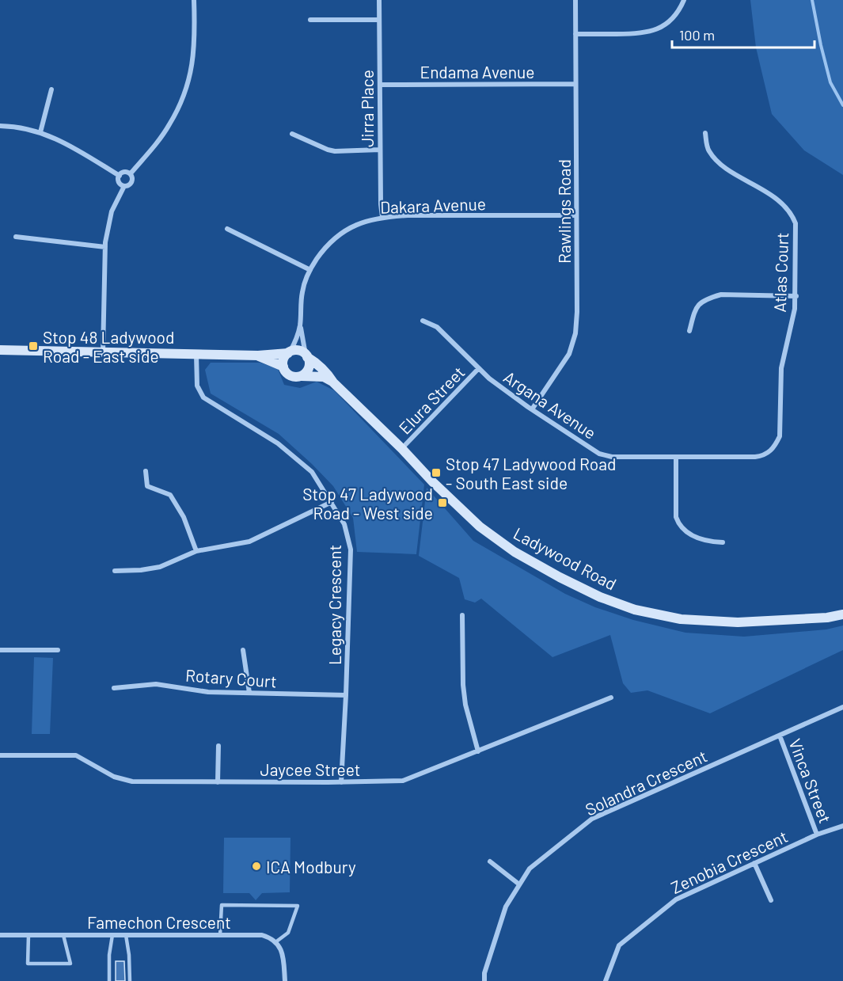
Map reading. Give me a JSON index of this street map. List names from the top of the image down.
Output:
{
  "streets": {
    "street": [
      "Endama Avenue",
      "Jirra Place",
      "Dakara Avenue",
      "Rawlings Road",
      "Atlas Court",
      "Elura Street",
      "Argana Avenue",
      "Ladywood Road",
      "Legacy Crescent",
      "Rotary Court",
      "Jaycee Street",
      "Vinca Street",
      "Solandra Crescent",
      "Zenobia Crescent",
      "Famechon Crescent"
    ]
  },
  "crossings": [
    ["Endama Avenue", "Jirra Place"],
    ["Endama Avenue", "Rawlings Road"],
    ["Jirra Place", "Dakara Avenue"],
    ["Dakara Avenue", "Rawlings Road"],
    ["Dakara Avenue", "Ladywood Road"],
    ["Rawlings Road", "Argana Avenue"],
    ["Atlas Court", "Argana Avenue"],
    ["Elura Street", "Argana Avenue"],
    ["Elura Street", "Ladywood Road"],
    ["Legacy Crescent", "Rotary Court"],
    ["Legacy Crescent", "Jaycee Street"],
    ["Vinca Street", "Solandra Crescent"],
    ["Vinca Street", "Zenobia Crescent"]
  ],
  "places": {
    "transit": ["Stop 48 Ladywood Road - East side", "Stop 47 Ladywood Road - South East side", "Stop 47 Ladywood Road - West side"],
    "other": ["ICA Modbury"]
  },
  "scale_bar": "100 m"
}
